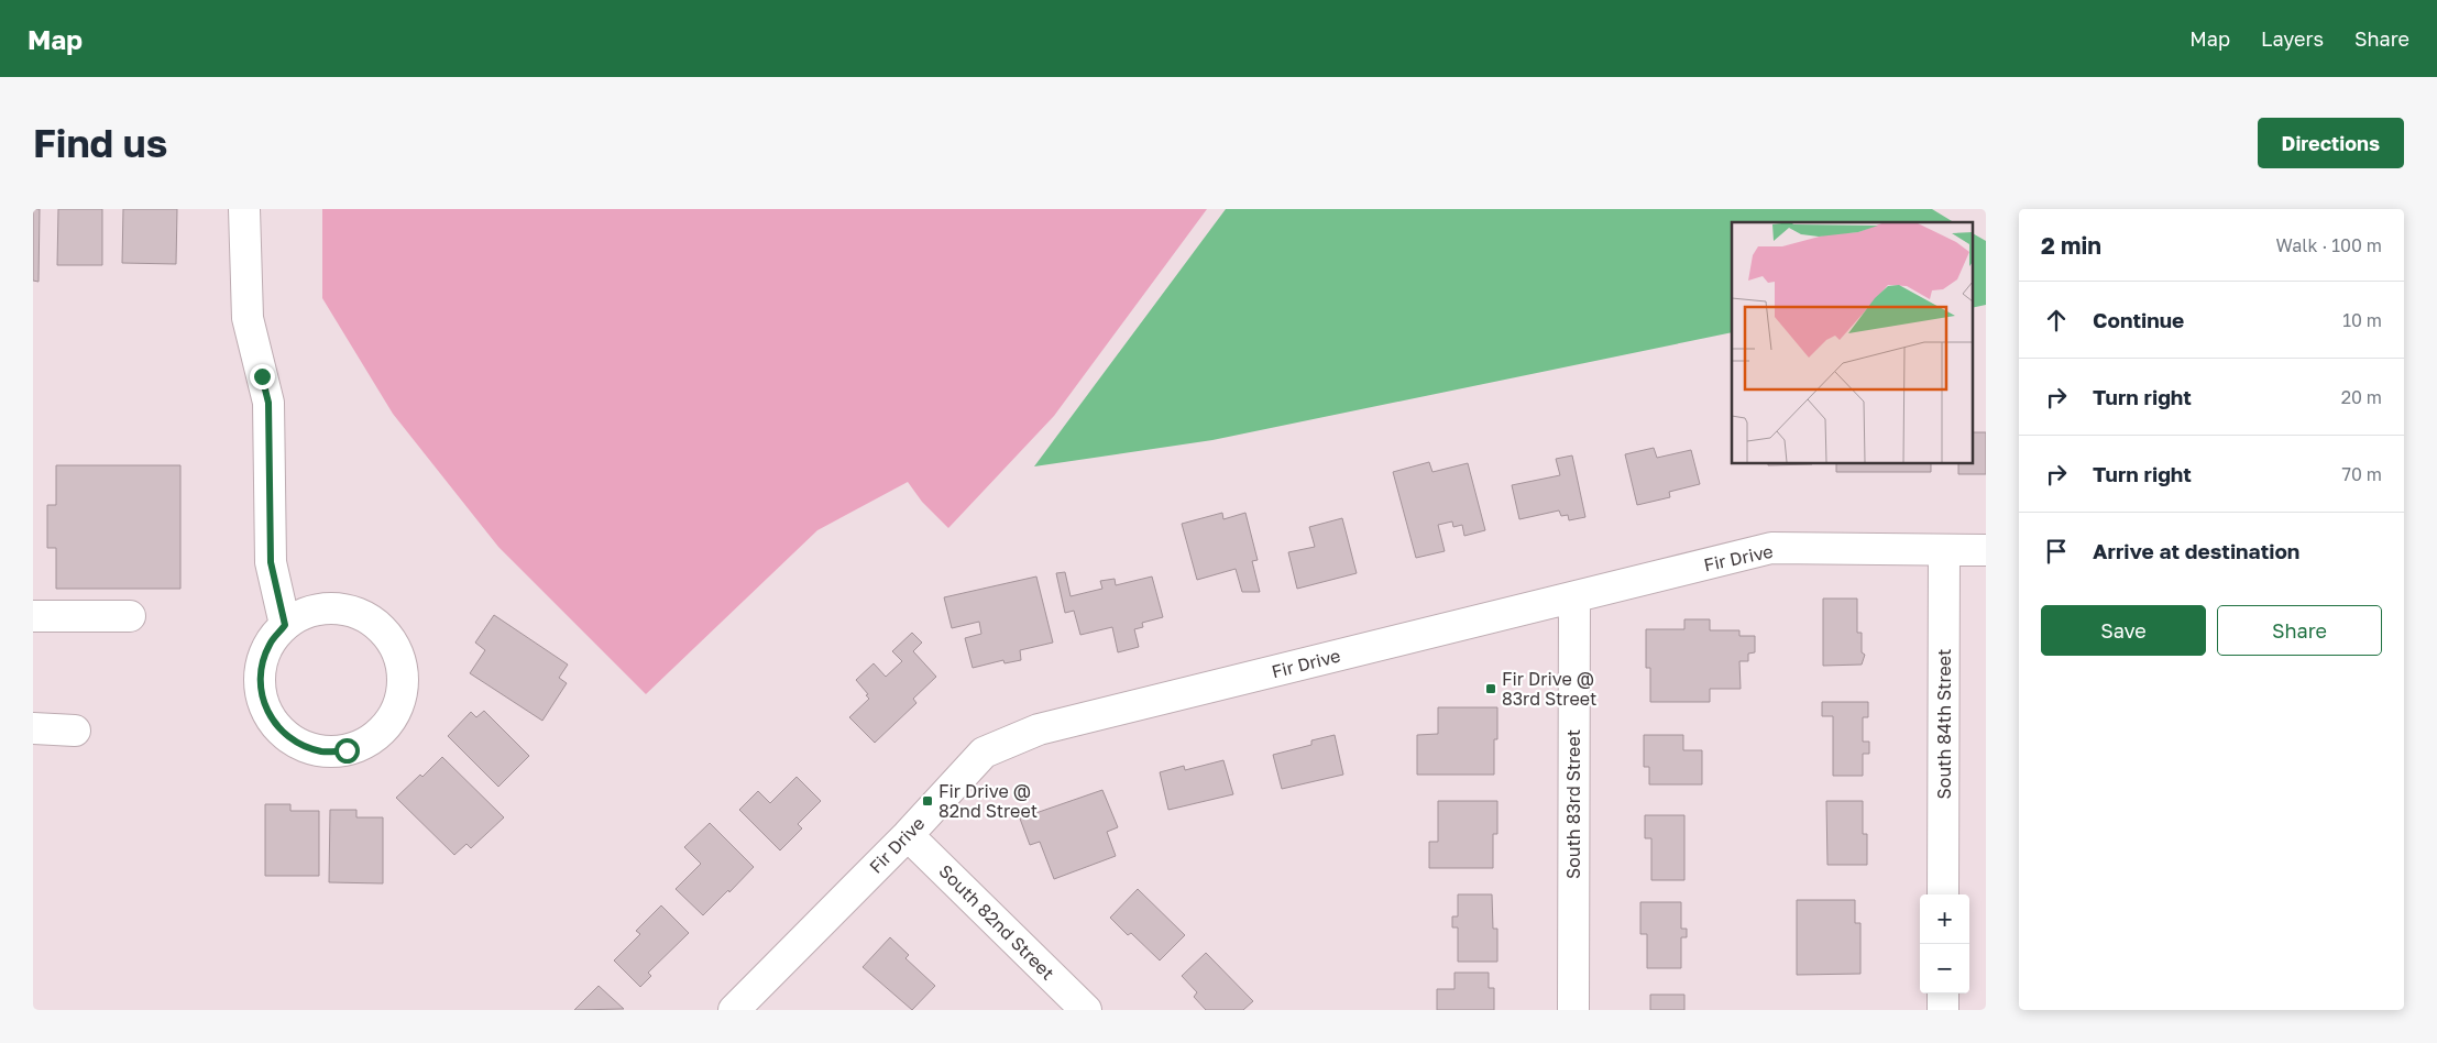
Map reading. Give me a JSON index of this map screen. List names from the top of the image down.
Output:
{
  "streets": {
    "street": [
      "Fir Drive",
      "South 84th Street",
      "South 83rd Street",
      "South 82nd Street"
    ]
  },
  "crossings": [
    ["Fir Drive", "South 84th Street"],
    ["Fir Drive", "South 83rd Street"],
    ["Fir Drive", "South 82nd Street"]
  ],
  "places": {
    "transit": ["Fir Drive @ 83rd Street", "Fir Drive @ 82nd Street"]
  },
  "page": {
    "header": "Map",
    "nav": ["Map", "Layers", "Share"],
    "buttons": [
      "Directions",
      ["Save", "Share"]
    ],
    "title": "Find us",
    "heading": ["2 min", "Walk · 100 m"],
    "list": [
      ["Continue", "10 m"],
      ["Turn right", "20 m"],
      ["Turn right", "70 m"],
      "Arrive at destination"
    ],
    "map_buttons": ["+", "−"]
  }
}
